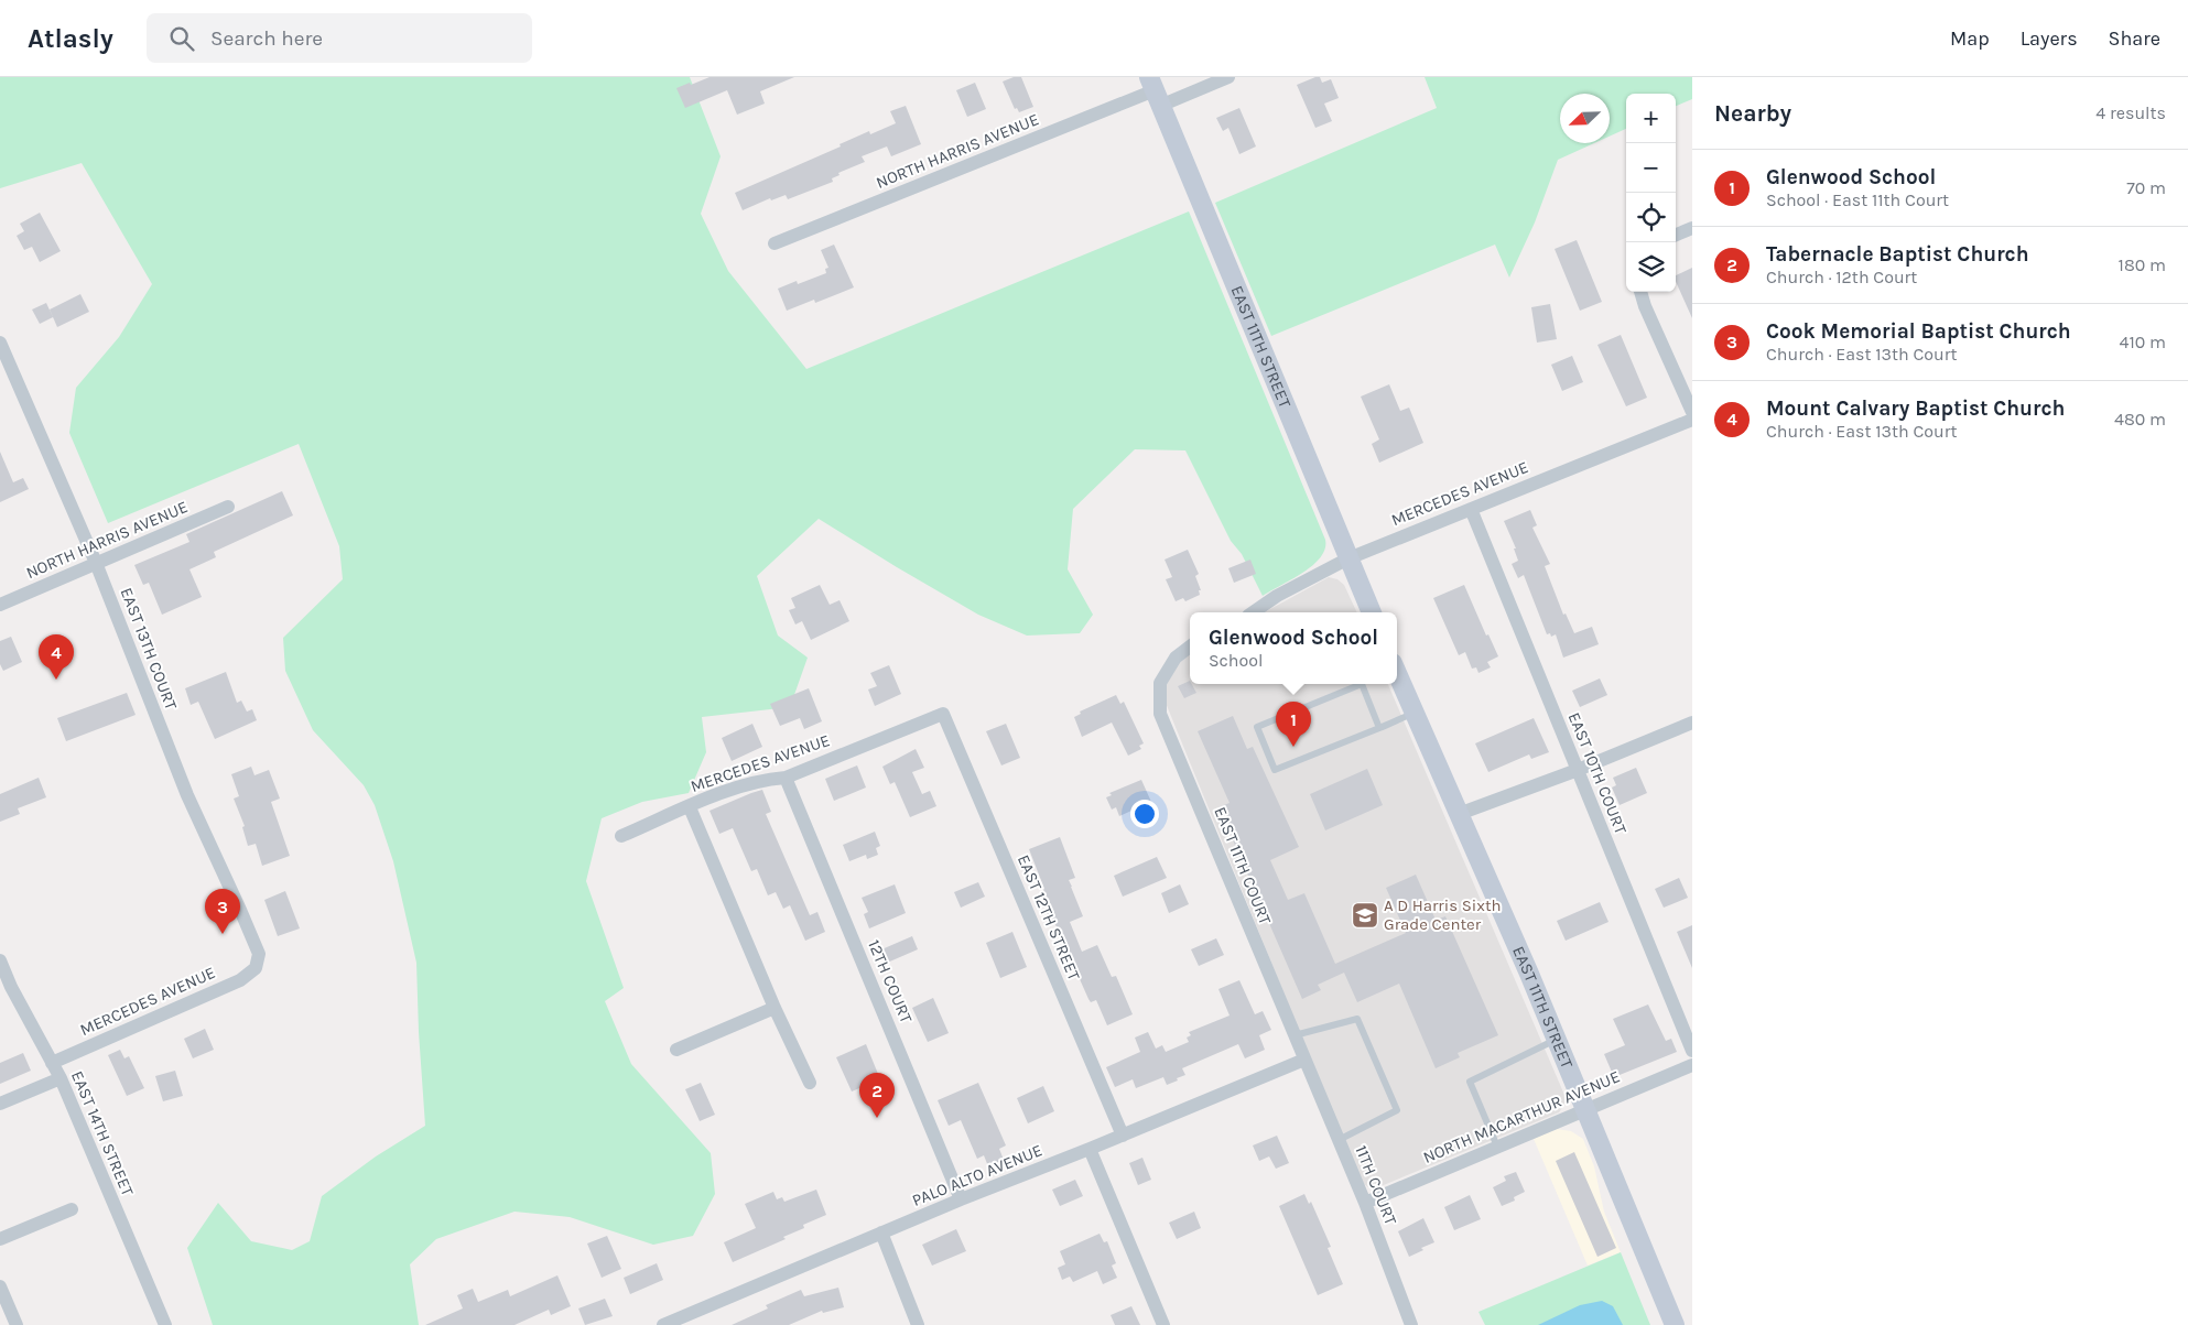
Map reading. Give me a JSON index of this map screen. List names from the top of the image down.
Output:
{
  "streets": {
    "main road": ["EAST 11TH STREET"],
    "street": [
      "NORTH HARRIS AVENUE",
      "MERCEDES AVENUE",
      "EAST 13TH COURT",
      "EAST 10TH COURT",
      "EAST 11TH COURT",
      "EAST 12TH STREET",
      "12TH COURT",
      "NORTH MACARTHUR AVENUE",
      "EAST 14TH STREET",
      "PALO ALTO AVENUE",
      "11TH COURT"
    ]
  },
  "crossings": [
    ["NORTH HARRIS AVENUE", "EAST 11TH STREET"],
    ["NORTH HARRIS AVENUE", "EAST 13TH COURT"],
    ["EAST 11TH STREET", "MERCEDES AVENUE"],
    ["EAST 11TH STREET", "NORTH MACARTHUR AVENUE"],
    ["MERCEDES AVENUE", "EAST 13TH COURT"],
    ["MERCEDES AVENUE", "EAST 10TH COURT"],
    ["MERCEDES AVENUE", "EAST 12TH STREET"],
    ["MERCEDES AVENUE", "12TH COURT"],
    ["MERCEDES AVENUE", "EAST 14TH STREET"],
    ["EAST 11TH COURT", "PALO ALTO AVENUE"],
    ["EAST 11TH COURT", "11TH COURT"],
    ["EAST 12TH STREET", "PALO ALTO AVENUE"],
    ["12TH COURT", "PALO ALTO AVENUE"],
    ["NORTH MACARTHUR AVENUE", "11TH COURT"],
    ["PALO ALTO AVENUE", "11TH COURT"]
  ],
  "places": {
    "school or university": ["A D Harris Sixth Grade Center"]
  },
  "north": "bottom left",
  "page": {
    "header": "Atlasly",
    "search": "Search here",
    "nav": ["Map", "Layers", "Share"],
    "heading": ["Nearby", "4 results"],
    "map_buttons": ["+", "−"],
    "list": [
      {
        "mark": "1",
        "name": "Glenwood School",
        "note": "School · East 11th Court",
        "value": "70 m"
      },
      {
        "mark": "2",
        "name": "Tabernacle Baptist Church",
        "note": "Church · 12th Court",
        "value": "180 m"
      },
      {
        "mark": "3",
        "name": "Cook Memorial Baptist Church",
        "note": "Church · East 13th Court",
        "value": "410 m"
      },
      {
        "mark": "4",
        "name": "Mount Calvary Baptist Church",
        "note": "Church · East 13th Court",
        "value": "480 m"
      }
    ],
    "popup": ["Glenwood School", "School"],
    "pins": [
      "4",
      "1",
      "3",
      "2"
    ]
  }
}
